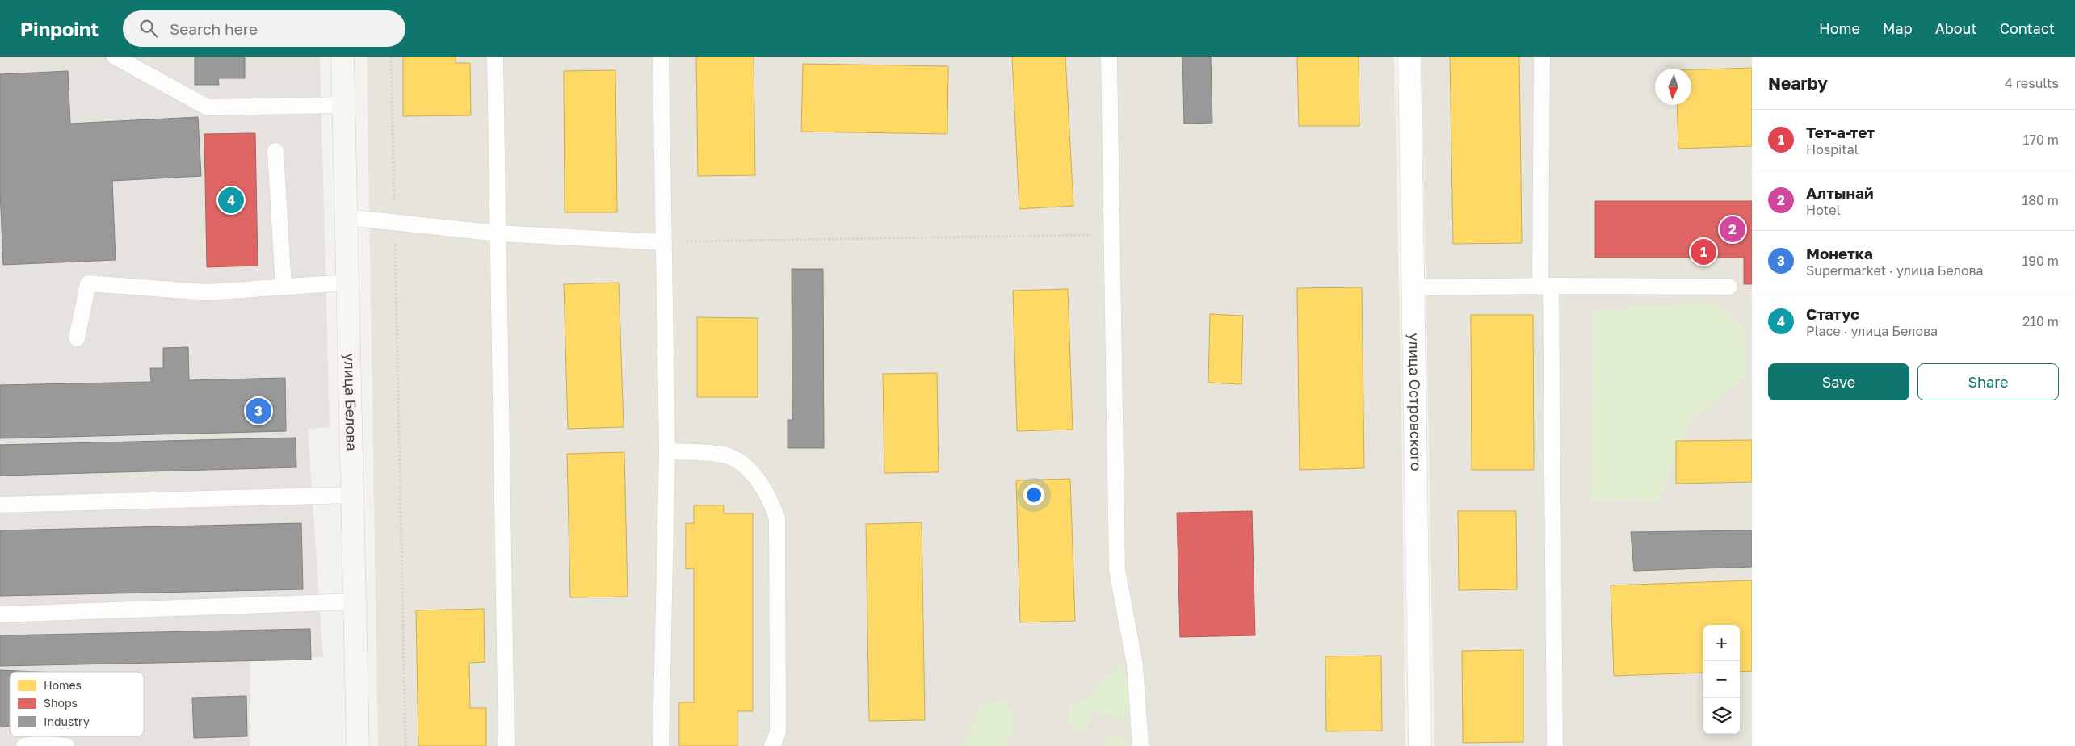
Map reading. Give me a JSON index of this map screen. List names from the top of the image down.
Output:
{
  "streets": {
    "main road": ["улица Белова"],
    "street": ["улица Островского"]
  },
  "legend": ["Homes", "Shops", "Industry"],
  "north": "bottom",
  "page": {
    "header": "Pinpoint",
    "search": "Search here",
    "nav": [
      "Home",
      "Map",
      "About",
      "Contact"
    ],
    "heading": ["Nearby", "4 results"],
    "list": [
      {
        "mark": "1",
        "name": "Тет-а-тет",
        "note": "Hospital",
        "value": "170 m"
      },
      {
        "mark": "2",
        "name": "Алтынай",
        "note": "Hotel",
        "value": "180 m"
      },
      {
        "mark": "3",
        "name": "Монетка",
        "note": "Supermarket · улица Белова",
        "value": "190 m"
      },
      {
        "mark": "4",
        "name": "Статус",
        "note": "Place · улица Белова",
        "value": "210 m"
      }
    ],
    "pins": [
      "4",
      "2",
      "1",
      "3"
    ],
    "buttons": ["Save", "Share"],
    "map_buttons": ["+", "−"]
  }
}
